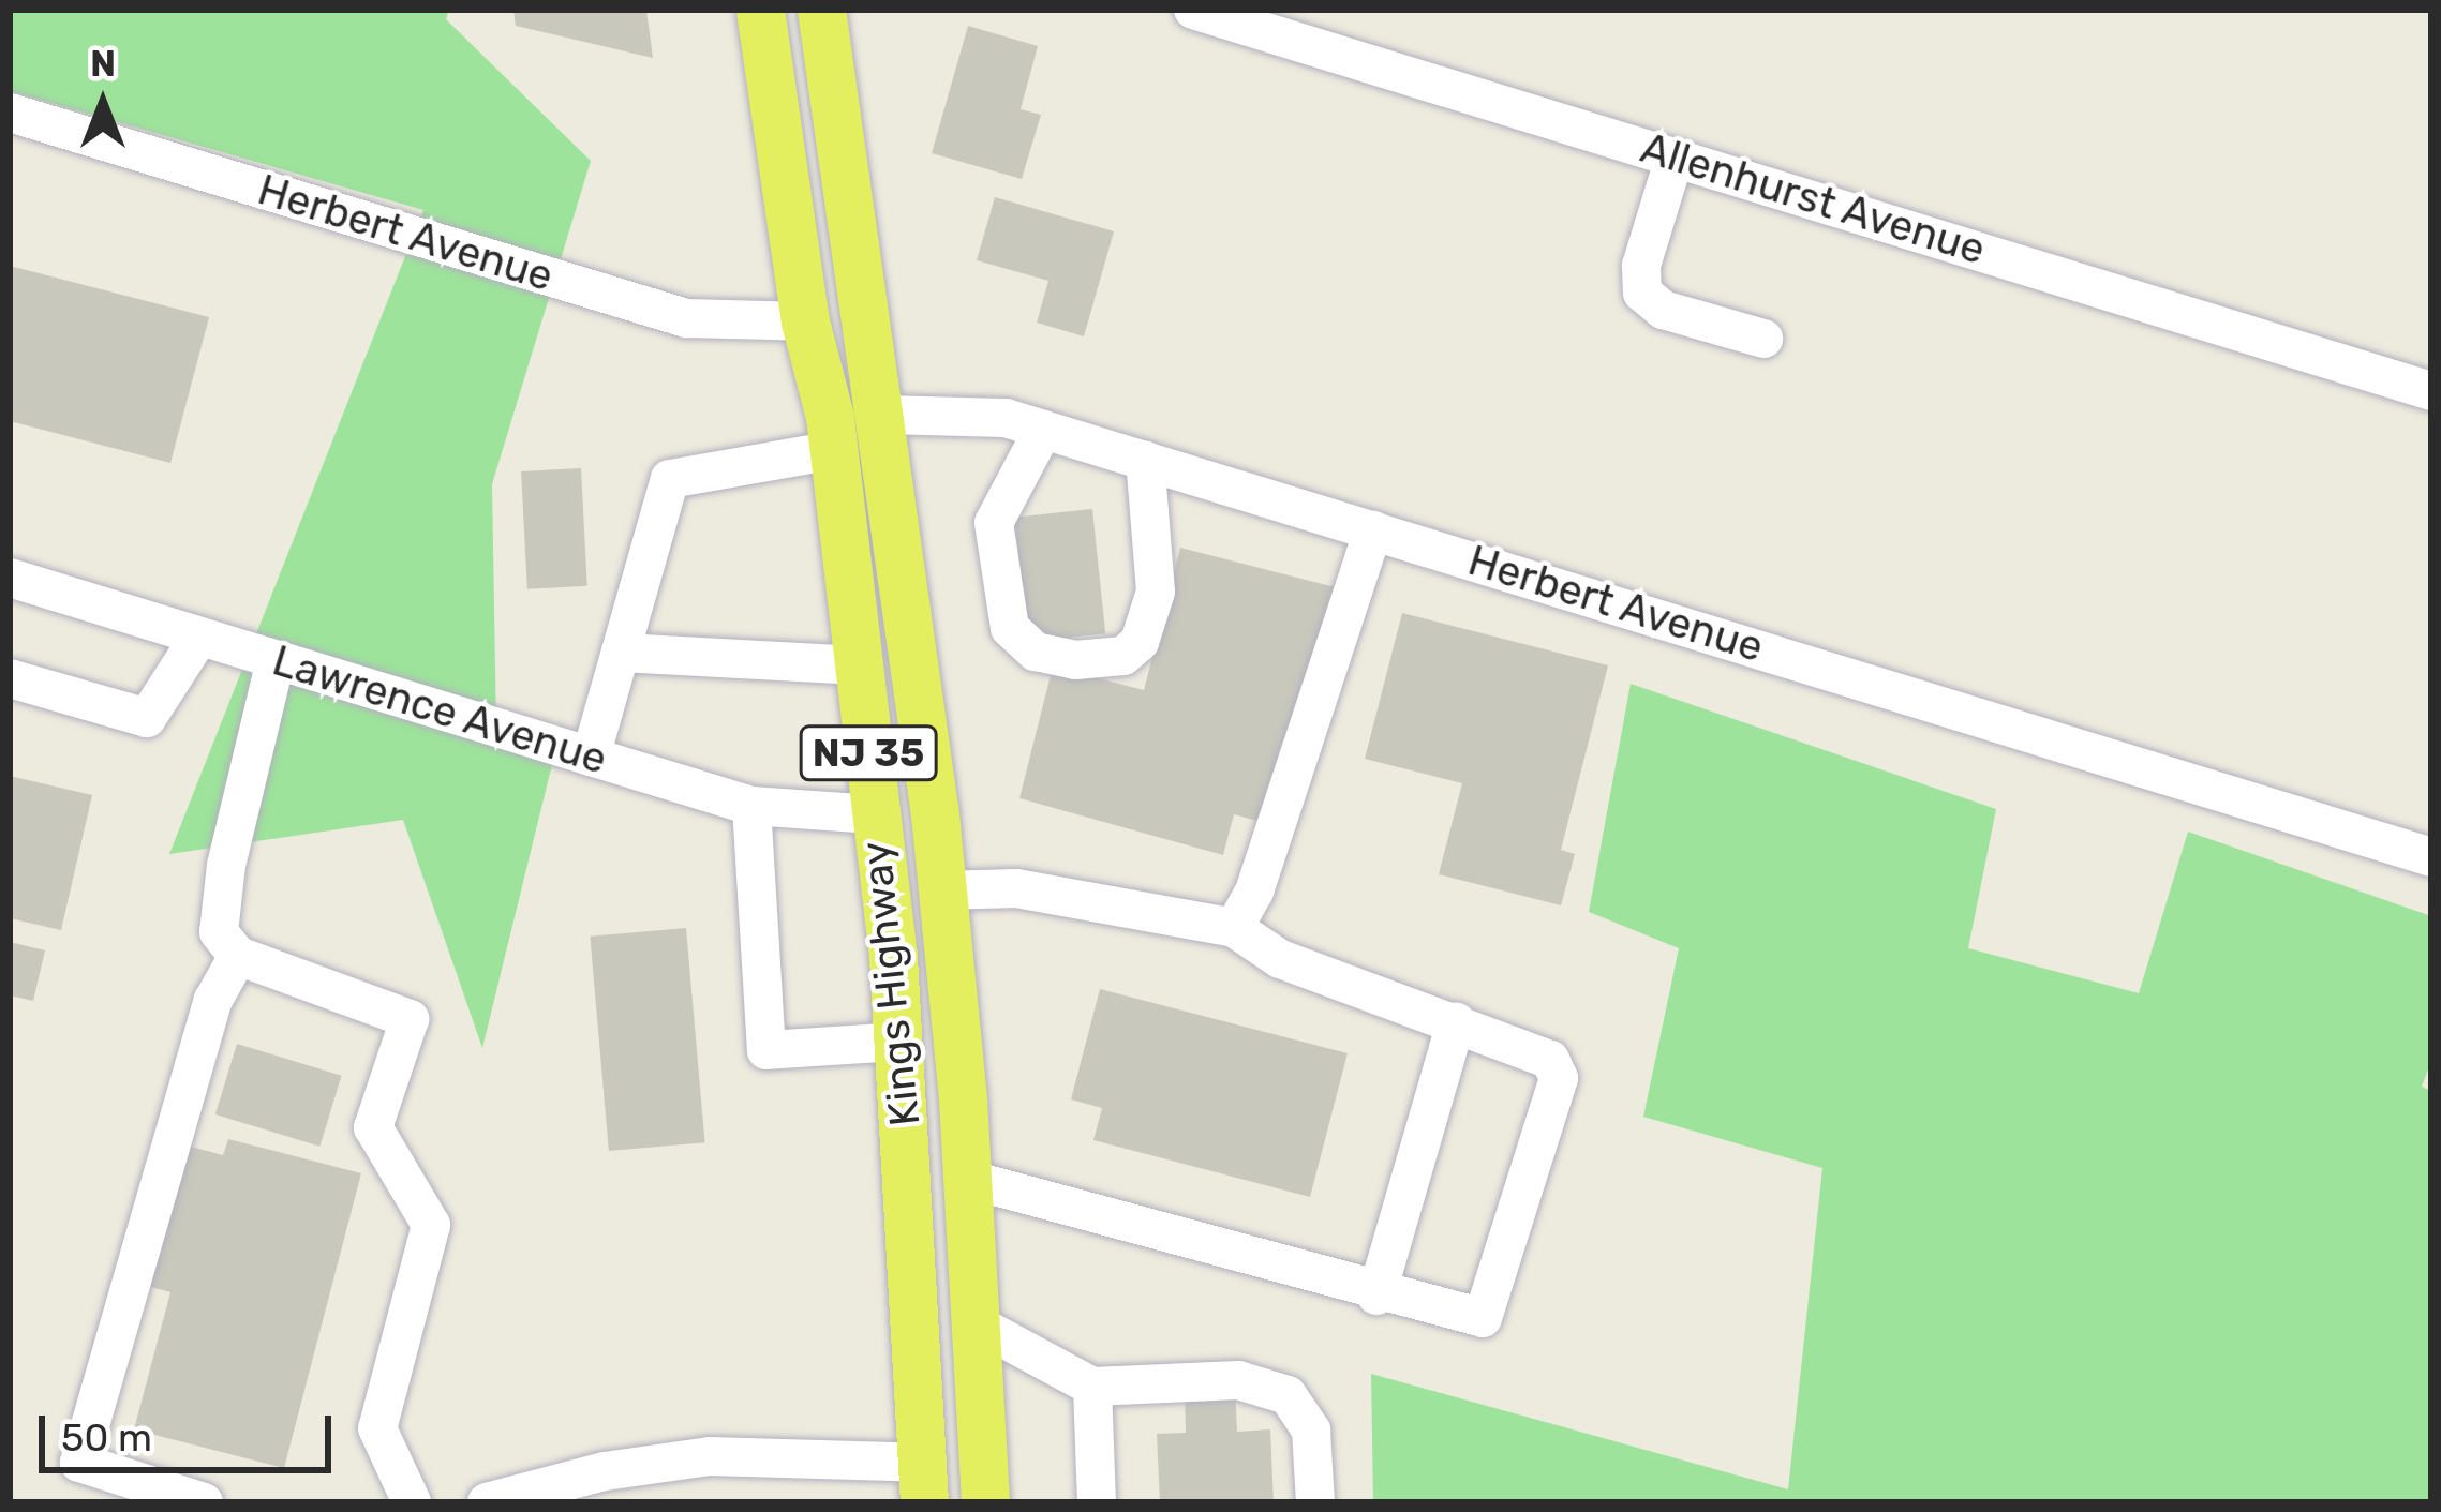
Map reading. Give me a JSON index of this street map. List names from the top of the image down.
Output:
{
  "streets": {
    "main road": ["NJ 35", "Kings Highway"],
    "street": ["Allenhurst Avenue", "Herbert Avenue", "Lawrence Avenue"]
  },
  "crossings": [
    ["Herbert Avenue", "Kings Highway"],
    ["Lawrence Avenue", "Kings Highway"]
  ],
  "scale_bar": "50 m",
  "north": "top"
}
